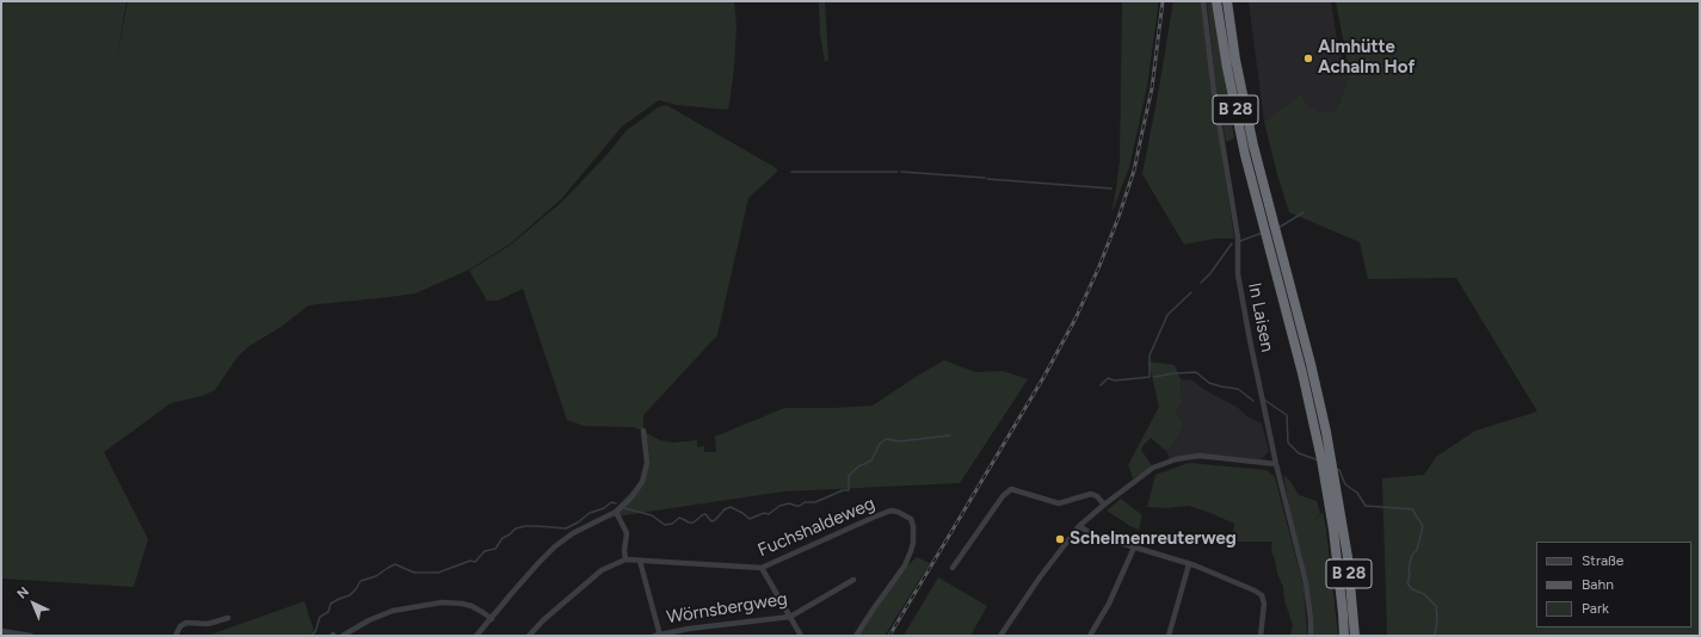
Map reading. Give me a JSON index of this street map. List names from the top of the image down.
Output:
{
  "streets": {
    "highway": ["B 28"],
    "street": ["In Laisen", "Fuchshaldeweg", "Wörnsbergweg"]
  },
  "places": ["Almhütte Achalm Hof", "Schelmenreuterweg"],
  "legend": ["Straße", "Bahn", "Park"],
  "north": "top left"
}
